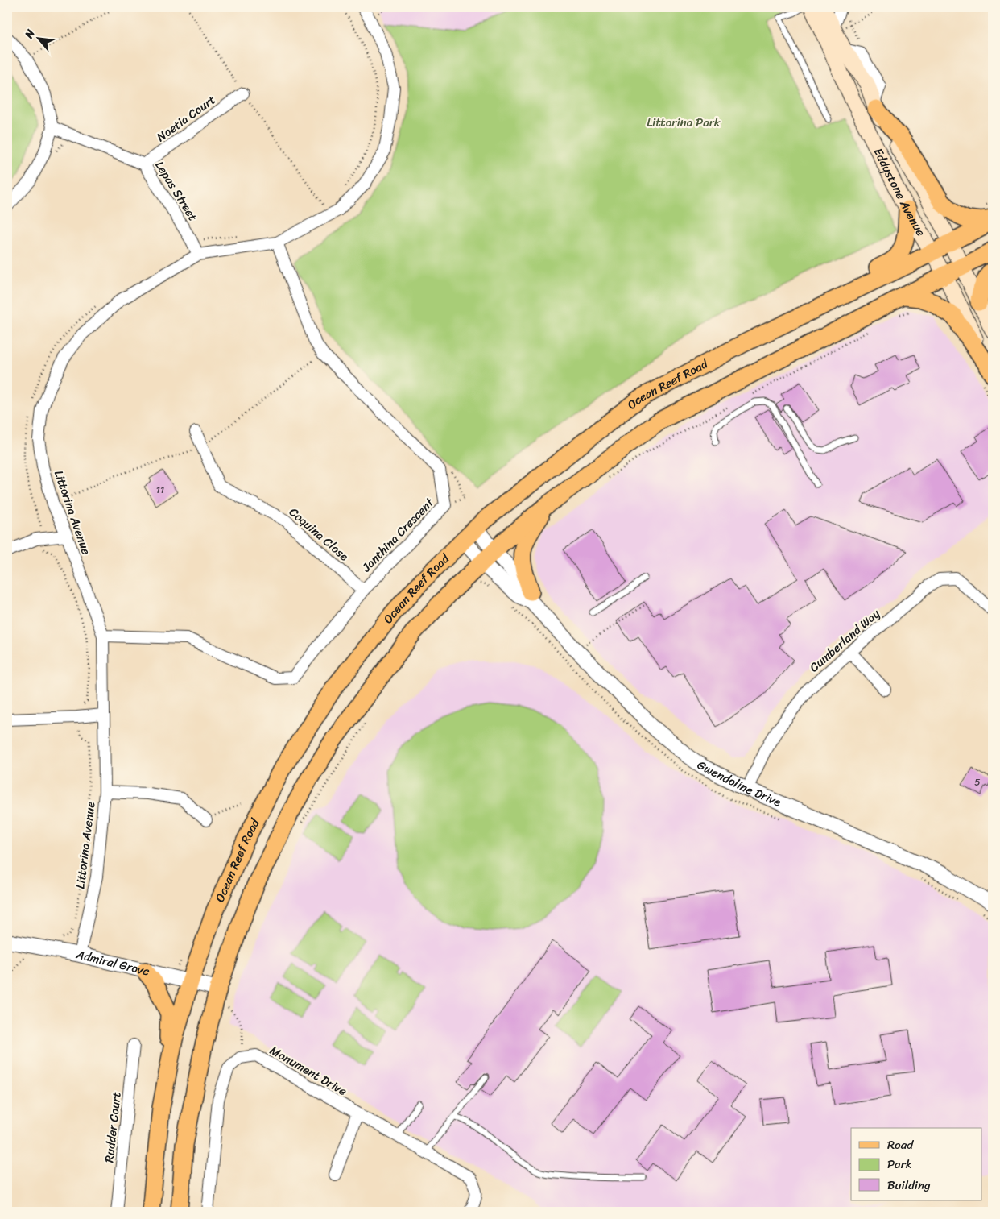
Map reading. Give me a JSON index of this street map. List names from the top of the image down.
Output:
{
  "streets": {
    "main road": ["Eddystone Avenue", "Ocean Reef Road"],
    "street": [
      "Noetia Court",
      "Lepas Street",
      "Littorina Avenue",
      "Coquina Close",
      "Janthina Crescent",
      "Cumberland Way",
      "Gwendoline Drive",
      "Admiral Grove",
      "Monument Drive",
      "Rudder Court"
    ]
  },
  "crossings": [
    ["Noetia Court", "Lepas Street"],
    ["Lepas Street", "Littorina Avenue"],
    ["Eddystone Avenue", "Ocean Reef Road"],
    ["Ocean Reef Road", "Gwendoline Drive"],
    ["Ocean Reef Road", "Admiral Grove"],
    ["Littorina Avenue", "Janthina Crescent"],
    ["Littorina Avenue", "Admiral Grove"],
    ["Coquina Close", "Janthina Crescent"],
    ["Cumberland Way", "Gwendoline Drive"]
  ],
  "parks": ["Littorina Park"],
  "house_numbers": ["11", "5"],
  "legend": ["Road", "Park", "Building"],
  "north": "top left"
}
